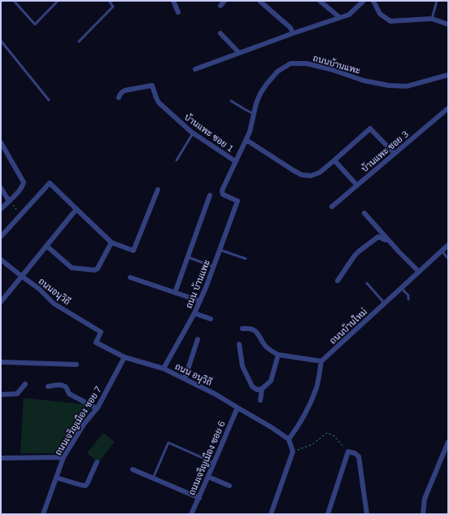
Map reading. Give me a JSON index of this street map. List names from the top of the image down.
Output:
{
  "streets": {
    "street": [
      "ถนนบ้านแพะ",
      "บ้านแพะ ซอย 1",
      "บ้านแพะ ซอย 3",
      "ถนน บ้านแพะ",
      "ถนนอนุวิถี",
      "ถนนบ้านใหม่",
      "ถนน อนุวิถี",
      "ถนนเจริญเมือง ซอย 7",
      "ถนนเจริญเมือง ซอย 6"
    ]
  },
  "crossings": [
    ["ถนนบ้านแพะ", "บ้านแพะ ซอย 1"],
    ["ถนนบ้านแพะ", "ถนน บ้านแพะ"],
    ["ถนน บ้านแพะ", "ถนน อนุวิถี"],
    ["ถนนอนุวิถี", "ถนน อนุวิถี"],
    ["ถนน อนุวิถี", "ถนนเจริญเมือง ซอย 7"],
    ["ถนน อนุวิถี", "ถนนเจริญเมือง ซอย 6"]
  ]
}
